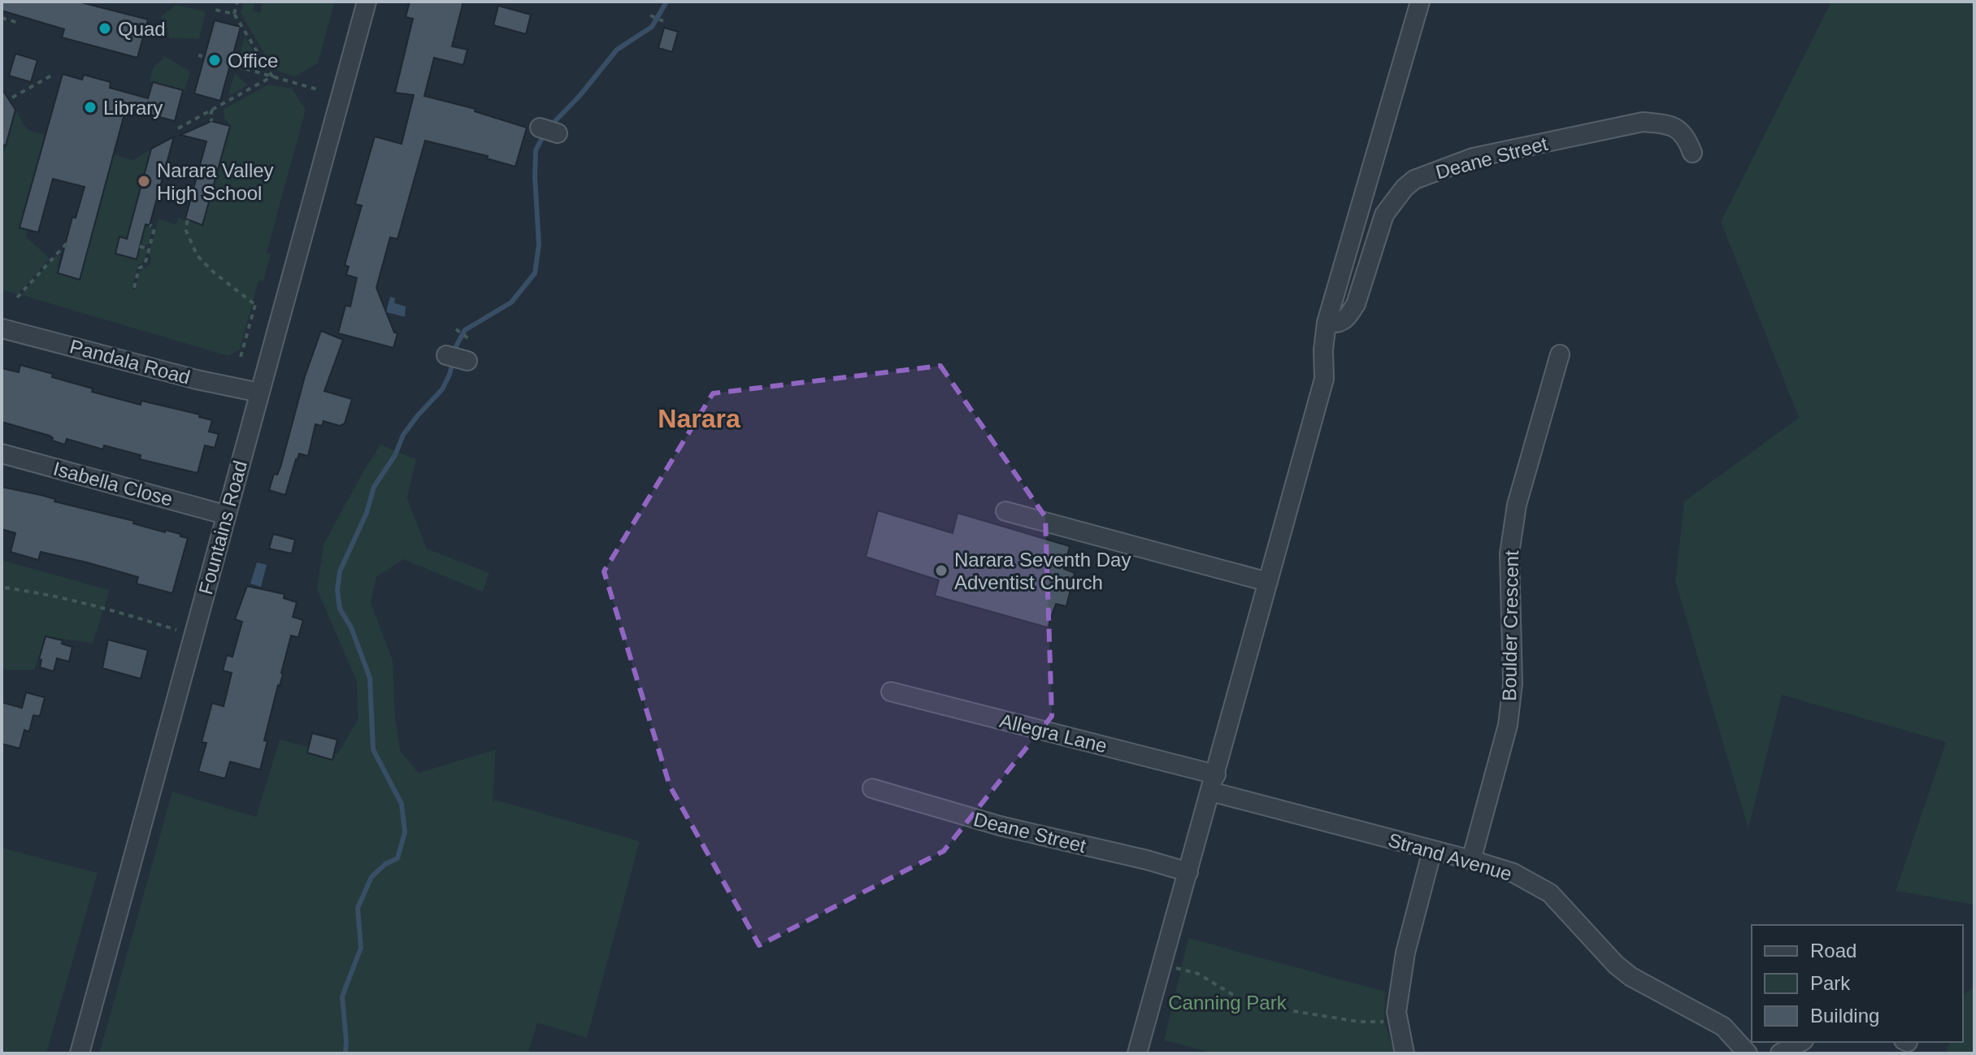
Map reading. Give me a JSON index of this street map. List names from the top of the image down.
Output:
{
  "streets": {
    "street": [
      "Deane Street",
      "Pandala Road",
      "Isabella Close",
      "Fountains Road",
      "Boulder Crescent",
      "Allegra Lane",
      "Strand Avenue"
    ]
  },
  "crossings": [
    ["Pandala Road", "Fountains Road"],
    ["Isabella Close", "Fountains Road"],
    ["Boulder Crescent", "Strand Avenue"],
    ["Allegra Lane", "Strand Avenue"]
  ],
  "districts": ["Narara"],
  "parks": ["Canning Park"],
  "places": [
    "Quad",
    "Office",
    "Library",
    "Narara Valley High School",
    "Narara Seventh Day Adventist Church"
  ],
  "legend": ["Road", "Park", "Building"]
}
